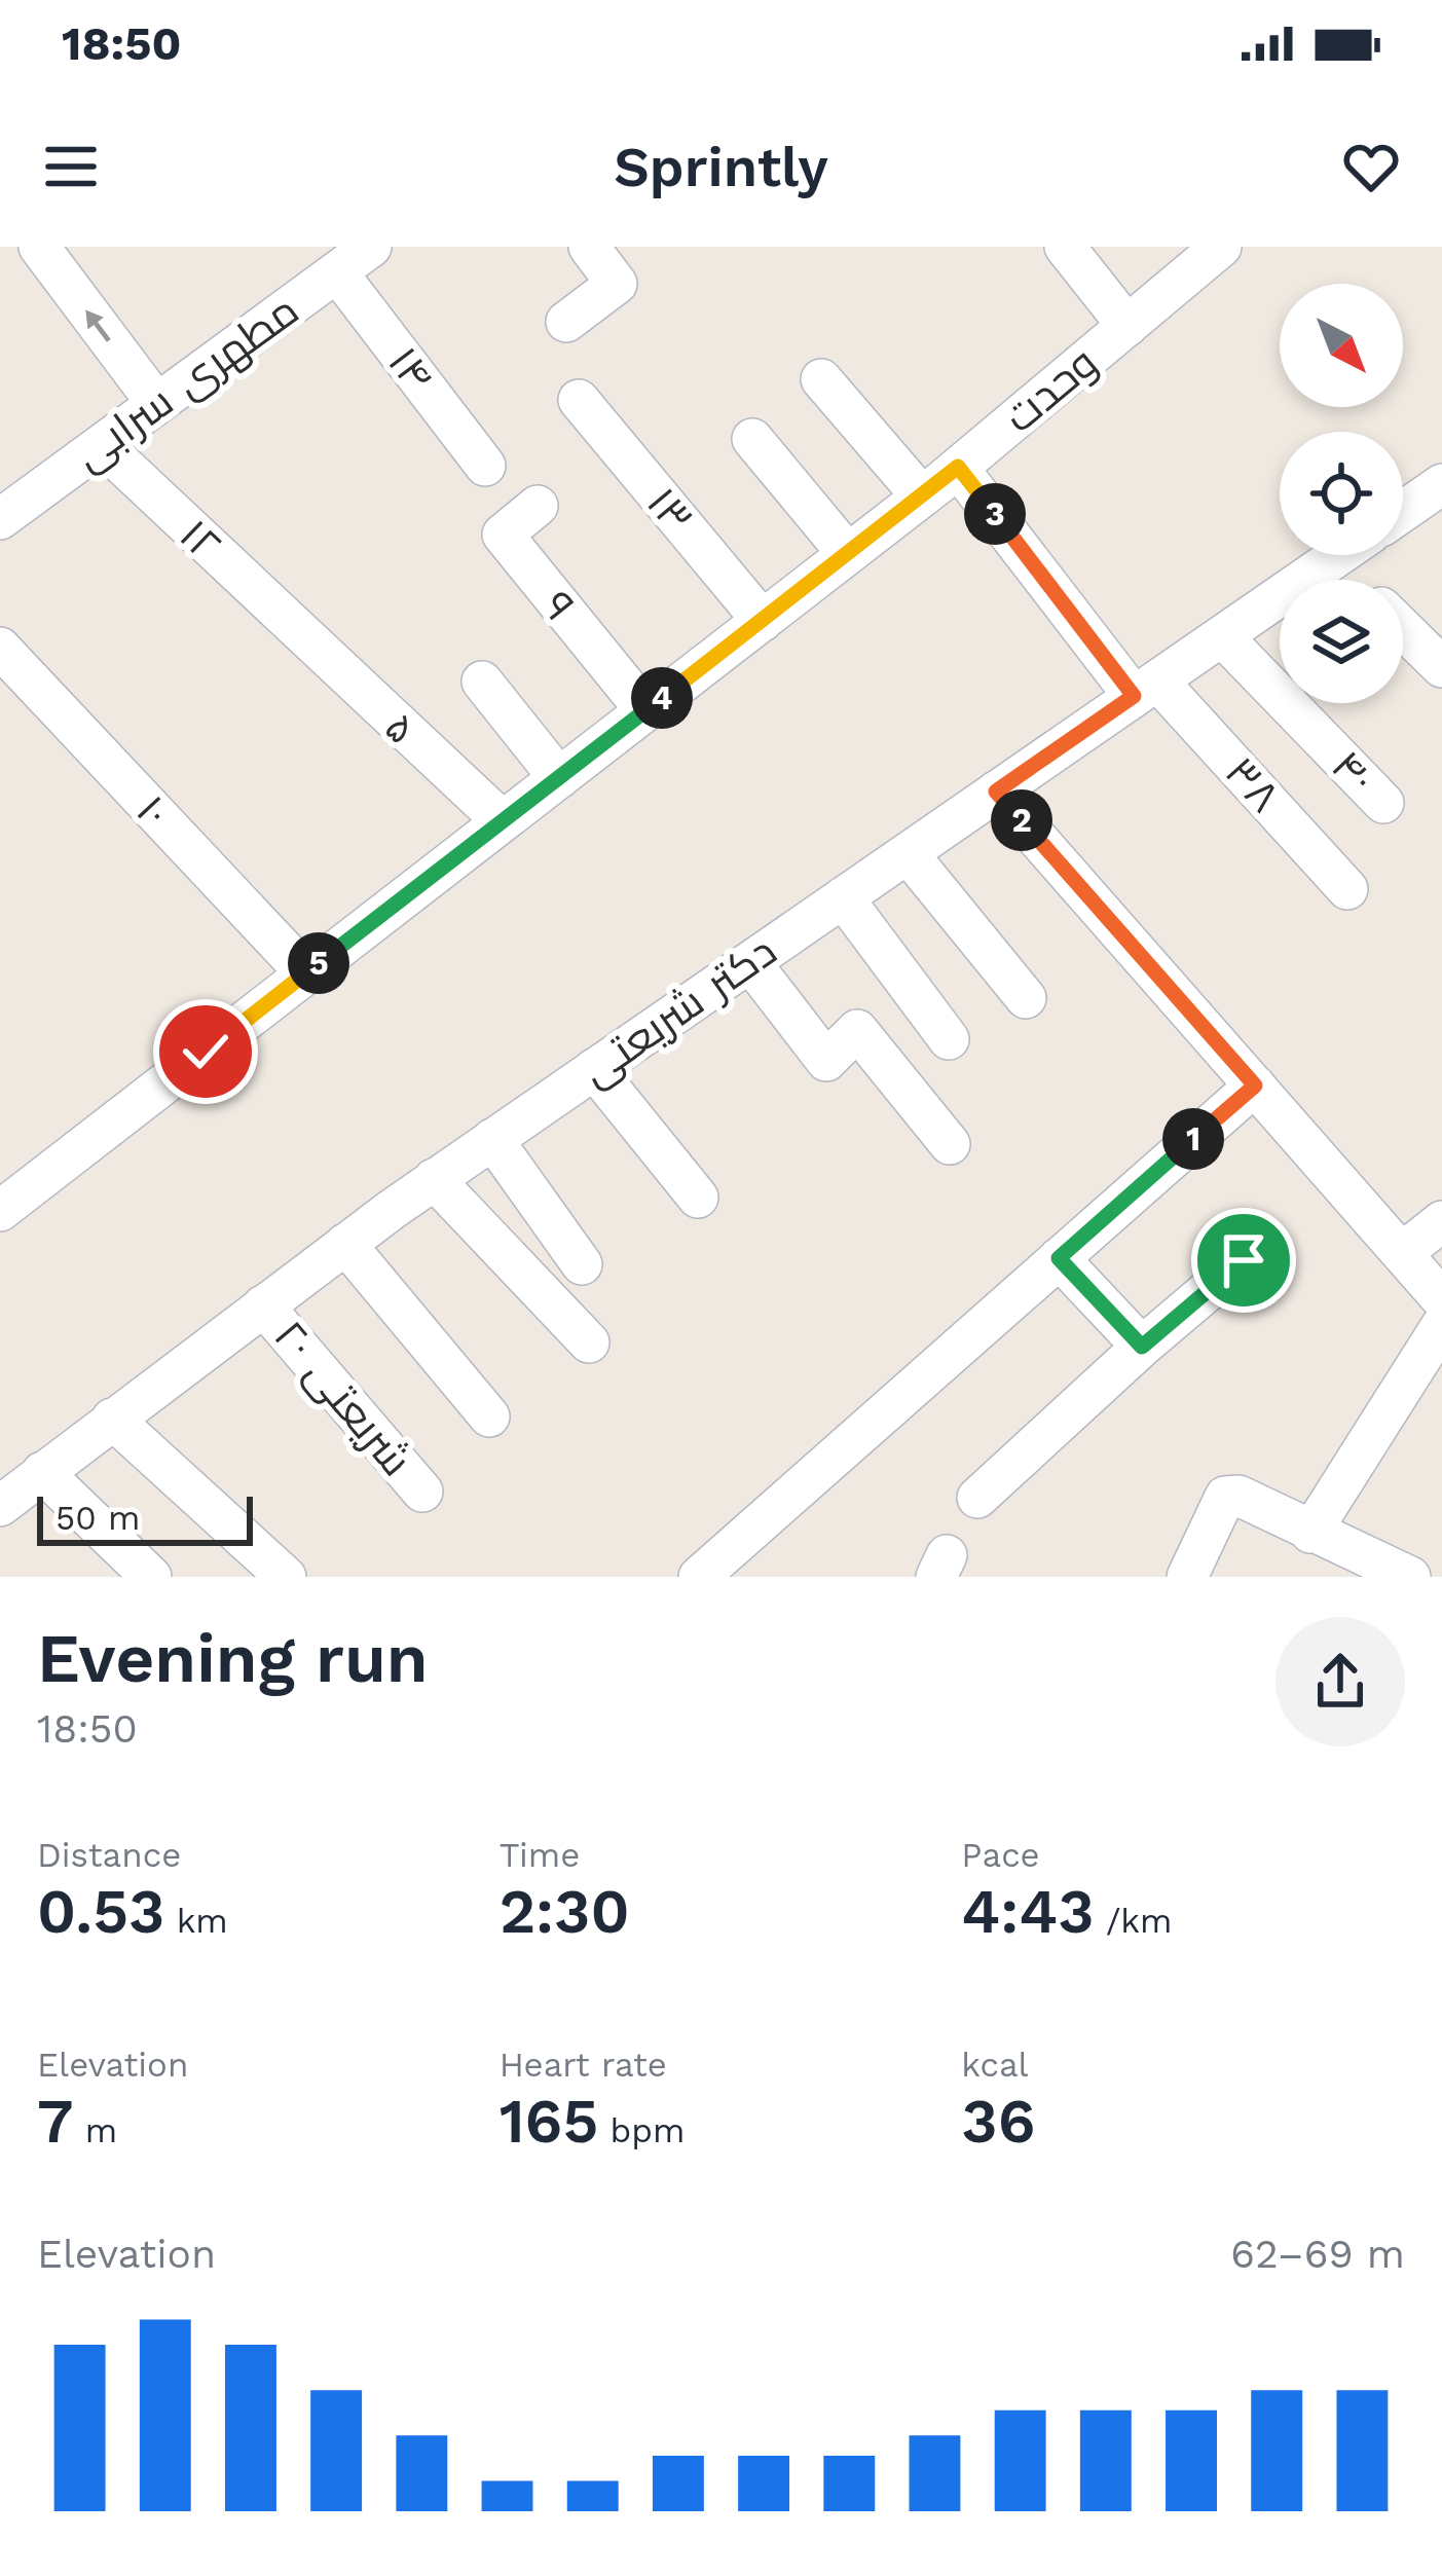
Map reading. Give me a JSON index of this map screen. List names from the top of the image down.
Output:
{
  "streets": {
    "street": [
      "۱۴",
      "مطهری سرابی",
      "وحدت",
      "۱۳",
      "۱۲",
      "۹",
      "۵",
      "۴۰",
      "۳۸",
      "۱۰",
      "دکتر شریعتی",
      "شریعتی ۲۰"
    ]
  },
  "crossings": [
    ["۱۴", "مطهری سرابی"],
    ["مطهری سرابی", "۱۲"],
    ["وحدت", "۱۳"],
    ["وحدت", "۹"],
    ["وحدت", "۵"],
    ["وحدت", "۳۸"],
    ["وحدت", "۱۰"],
    ["۱۲", "۵"],
    ["۴۰", "دکتر شریعتی"],
    ["۳۸", "دکتر شریعتی"],
    ["دکتر شریعتی", "شریعتی ۲۰"]
  ],
  "scale_bar": "50 m",
  "north": "bottom right",
  "page": {
    "status": "18:50",
    "header": "Sprintly",
    "pins": [
      "3",
      "4",
      "2",
      "5",
      "1"
    ],
    "scale": "50 m",
    "heading": ["Evening run", "18:50"],
    "stats": [
      ["Distance", "0.53 km"],
      ["Time", "2:30"],
      ["Pace", "4:43 /km"],
      ["Elevation", "7 m"],
      ["Heart rate", "165 bpm"],
      ["kcal", "36"]
    ],
    "chart": ["Elevation", "62–69 m"]
  }
}
